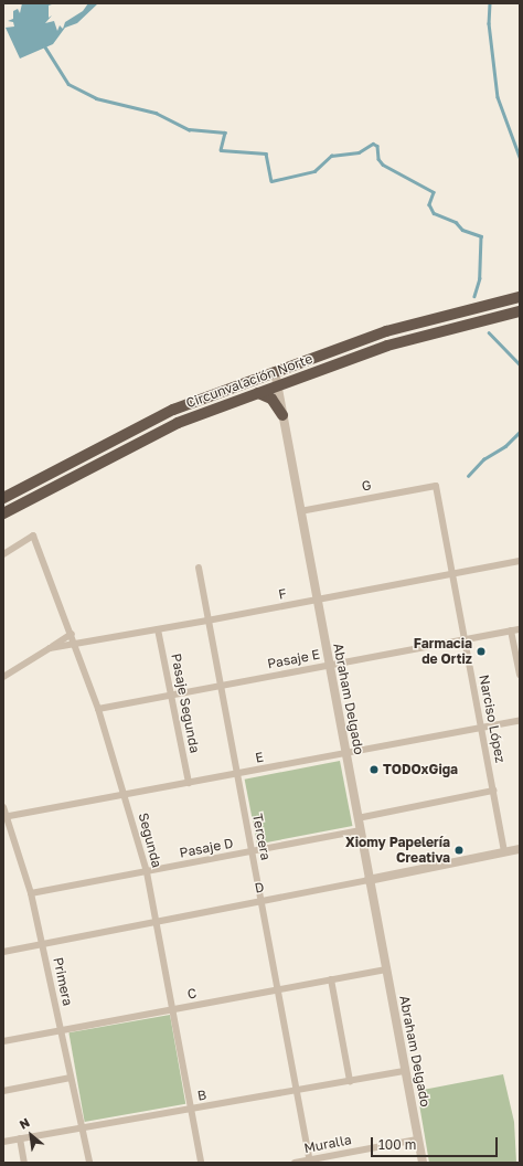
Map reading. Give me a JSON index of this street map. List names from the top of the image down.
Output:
{
  "streets": {
    "highway": ["Circunvalación Norte"],
    "street": [
      "G",
      "F",
      "Pasaje E",
      "Abraham Delgado",
      "Pasaje Segunda",
      "Narciso López",
      "E",
      "Tercera",
      "Segunda",
      "Pasaje D",
      "D",
      "Primera",
      "C",
      "B",
      "Muralla"
    ]
  },
  "crossings": [
    ["Circunvalación Norte", "Abraham Delgado"],
    ["G", "Abraham Delgado"],
    ["G", "Narciso López"],
    ["F", "Abraham Delgado"],
    ["F", "Pasaje Segunda"],
    ["F", "Narciso López"],
    ["F", "Tercera"],
    ["F", "Segunda"],
    ["Pasaje E", "Abraham Delgado"],
    ["Pasaje E", "Pasaje Segunda"],
    ["Pasaje E", "Narciso López"],
    ["Pasaje E", "Tercera"],
    ["Pasaje E", "Segunda"],
    ["Abraham Delgado", "E"],
    ["Abraham Delgado", "Pasaje D"],
    ["Abraham Delgado", "D"],
    ["Abraham Delgado", "C"],
    ["Abraham Delgado", "B"],
    ["Abraham Delgado", "Muralla"],
    ["Pasaje Segunda", "E"],
    ["Narciso López", "E"],
    ["Narciso López", "D"],
    ["E", "Tercera"],
    ["E", "Segunda"],
    ["E", "Primera"],
    ["Tercera", "Pasaje D"],
    ["Tercera", "D"],
    ["Tercera", "C"],
    ["Tercera", "B"],
    ["Tercera", "Muralla"],
    ["Segunda", "Pasaje D"],
    ["Segunda", "D"],
    ["Segunda", "C"],
    ["Segunda", "B"],
    ["Pasaje D", "Primera"],
    ["D", "Primera"],
    ["Primera", "C"],
    ["Primera", "B"]
  ],
  "places": ["Farmacia de Ortiz", "TODOxGiga", "Xiomy Papelería Creativa"],
  "scale_bar": "100 m",
  "north": "top left"
}
